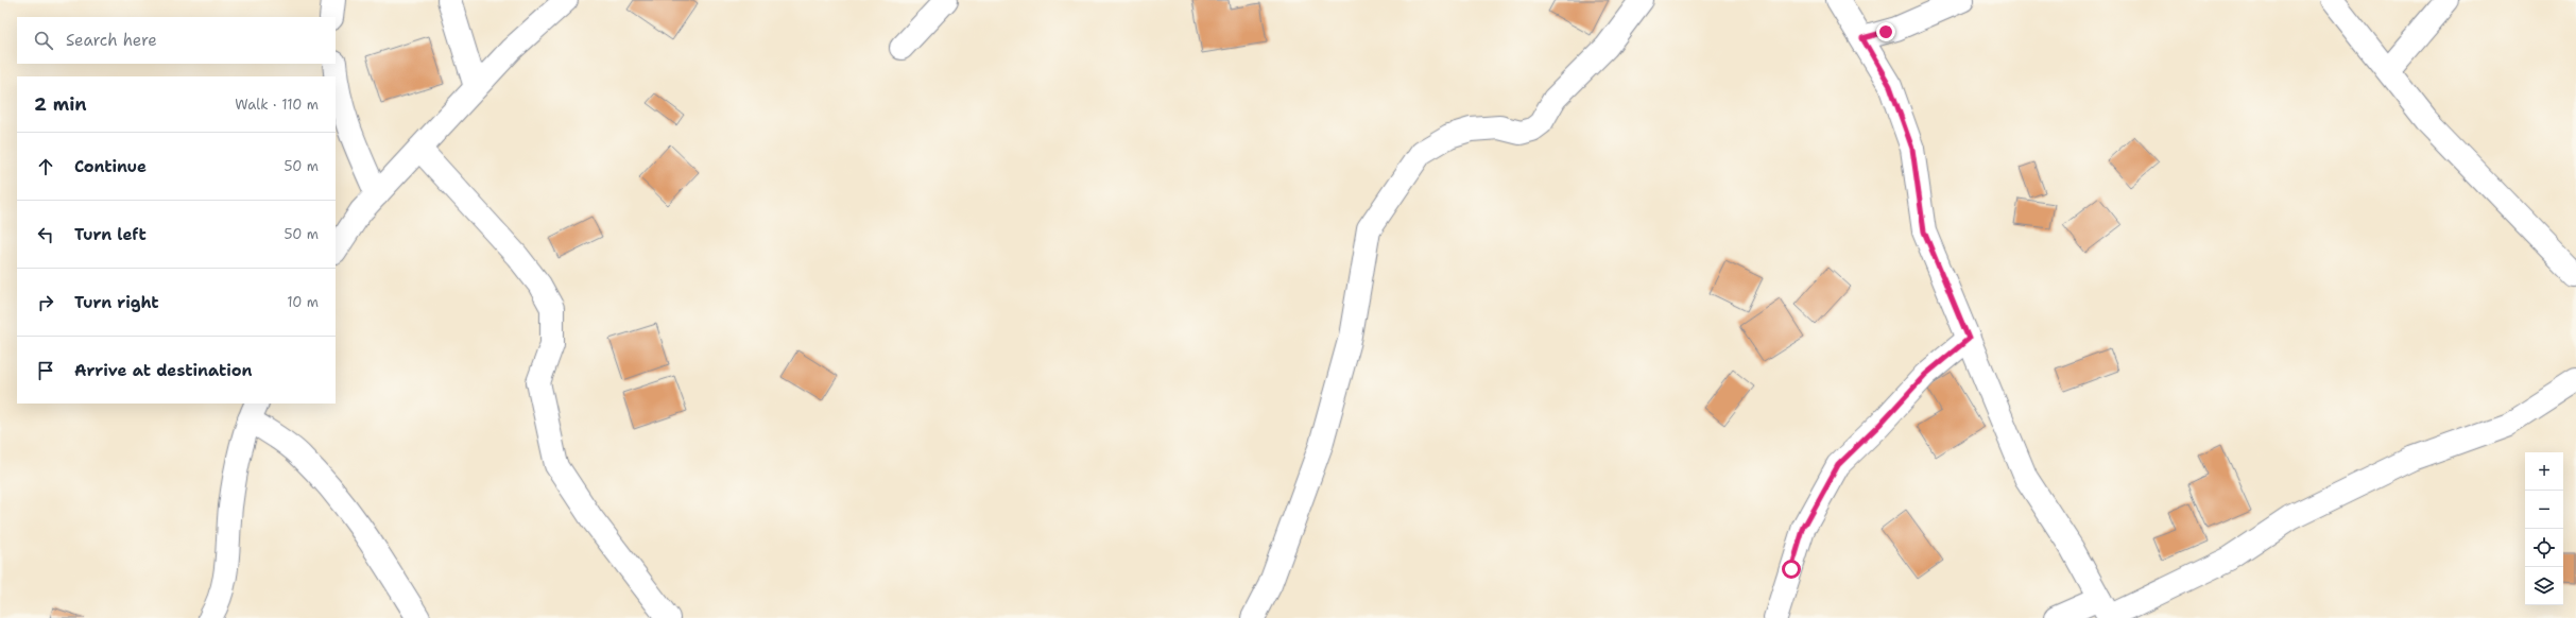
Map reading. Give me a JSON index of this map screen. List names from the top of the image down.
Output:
{
  "page": {
    "search": "Search here",
    "heading": ["2 min", "Walk · 110 m"],
    "list": [
      ["Continue", "50 m"],
      ["Turn left", "50 m"],
      ["Turn right", "10 m"],
      "Arrive at destination"
    ],
    "map_buttons": ["+", "−"]
  }
}
